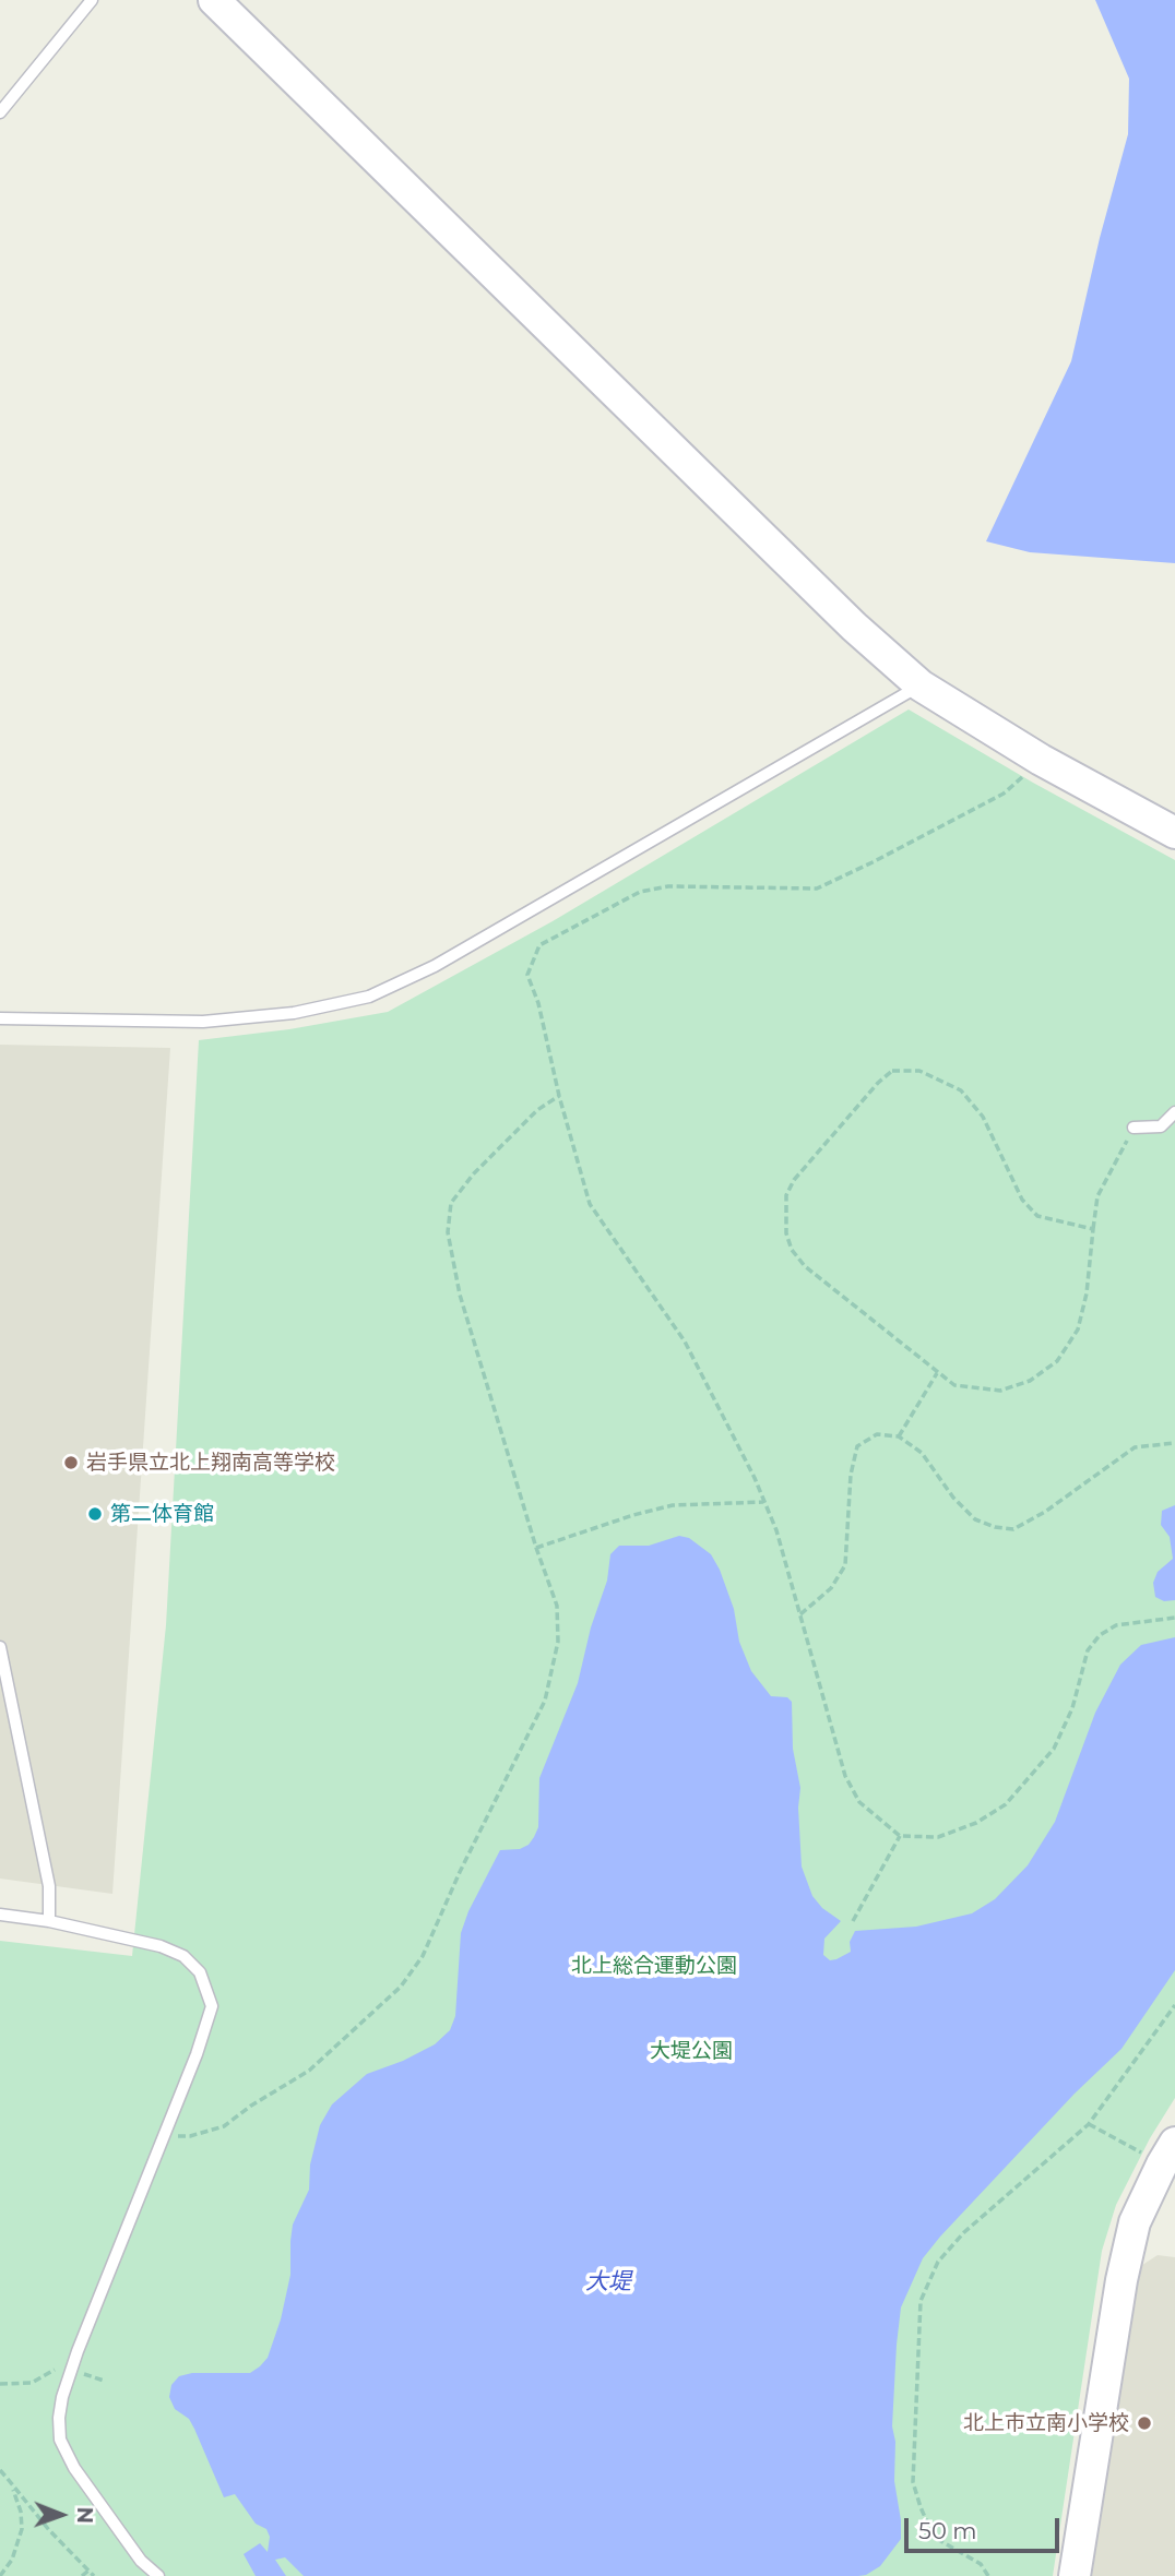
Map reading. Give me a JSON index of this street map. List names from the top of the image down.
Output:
{
  "water": ["大堤"],
  "parks": ["北上総合運動公園", "大堤公園"],
  "places": ["岩手県立北上翔南高等学校", "第二体育館", "北上市立南小学校"],
  "scale_bar": "50 m",
  "north": "right"
}
